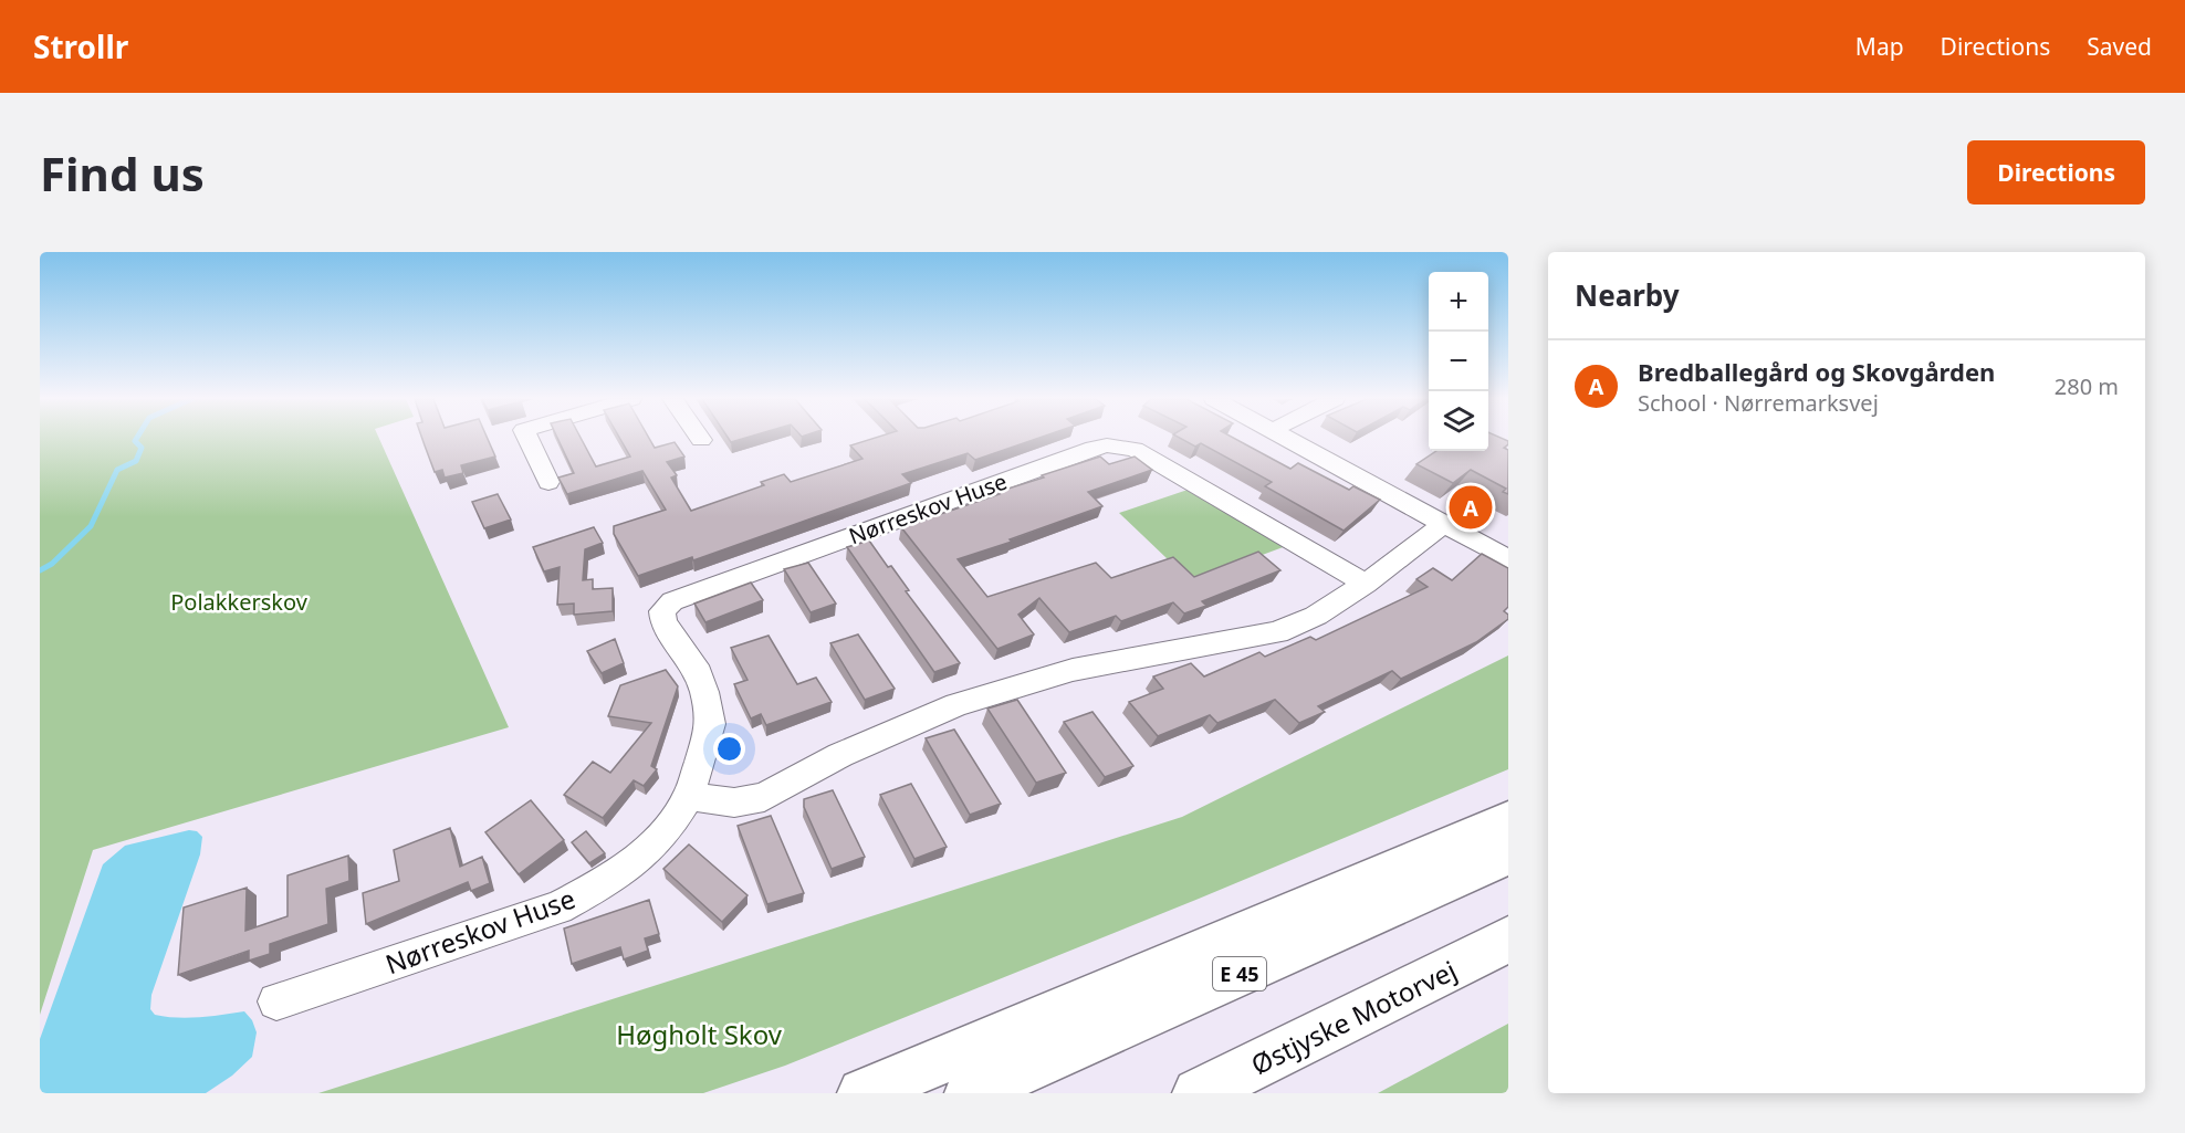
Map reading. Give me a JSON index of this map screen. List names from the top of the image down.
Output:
{
  "streets": {
    "highway": ["E 45", "Østjyske Motorvej"],
    "street": ["Nørreskov Huse"]
  },
  "parks": ["Polakkerskov", "Høgholt Skov"],
  "page": {
    "header": "Strollr",
    "nav": ["Map", "Directions", "Saved"],
    "buttons": "Directions",
    "title": "Find us",
    "heading": "Nearby",
    "map_buttons": ["+", "−"],
    "list": [
      {
        "mark": "A",
        "name": "Bredballegård og Skovgården",
        "note": "School · Nørremarksvej",
        "value": "280 m"
      }
    ],
    "pins": "A"
  }
}
